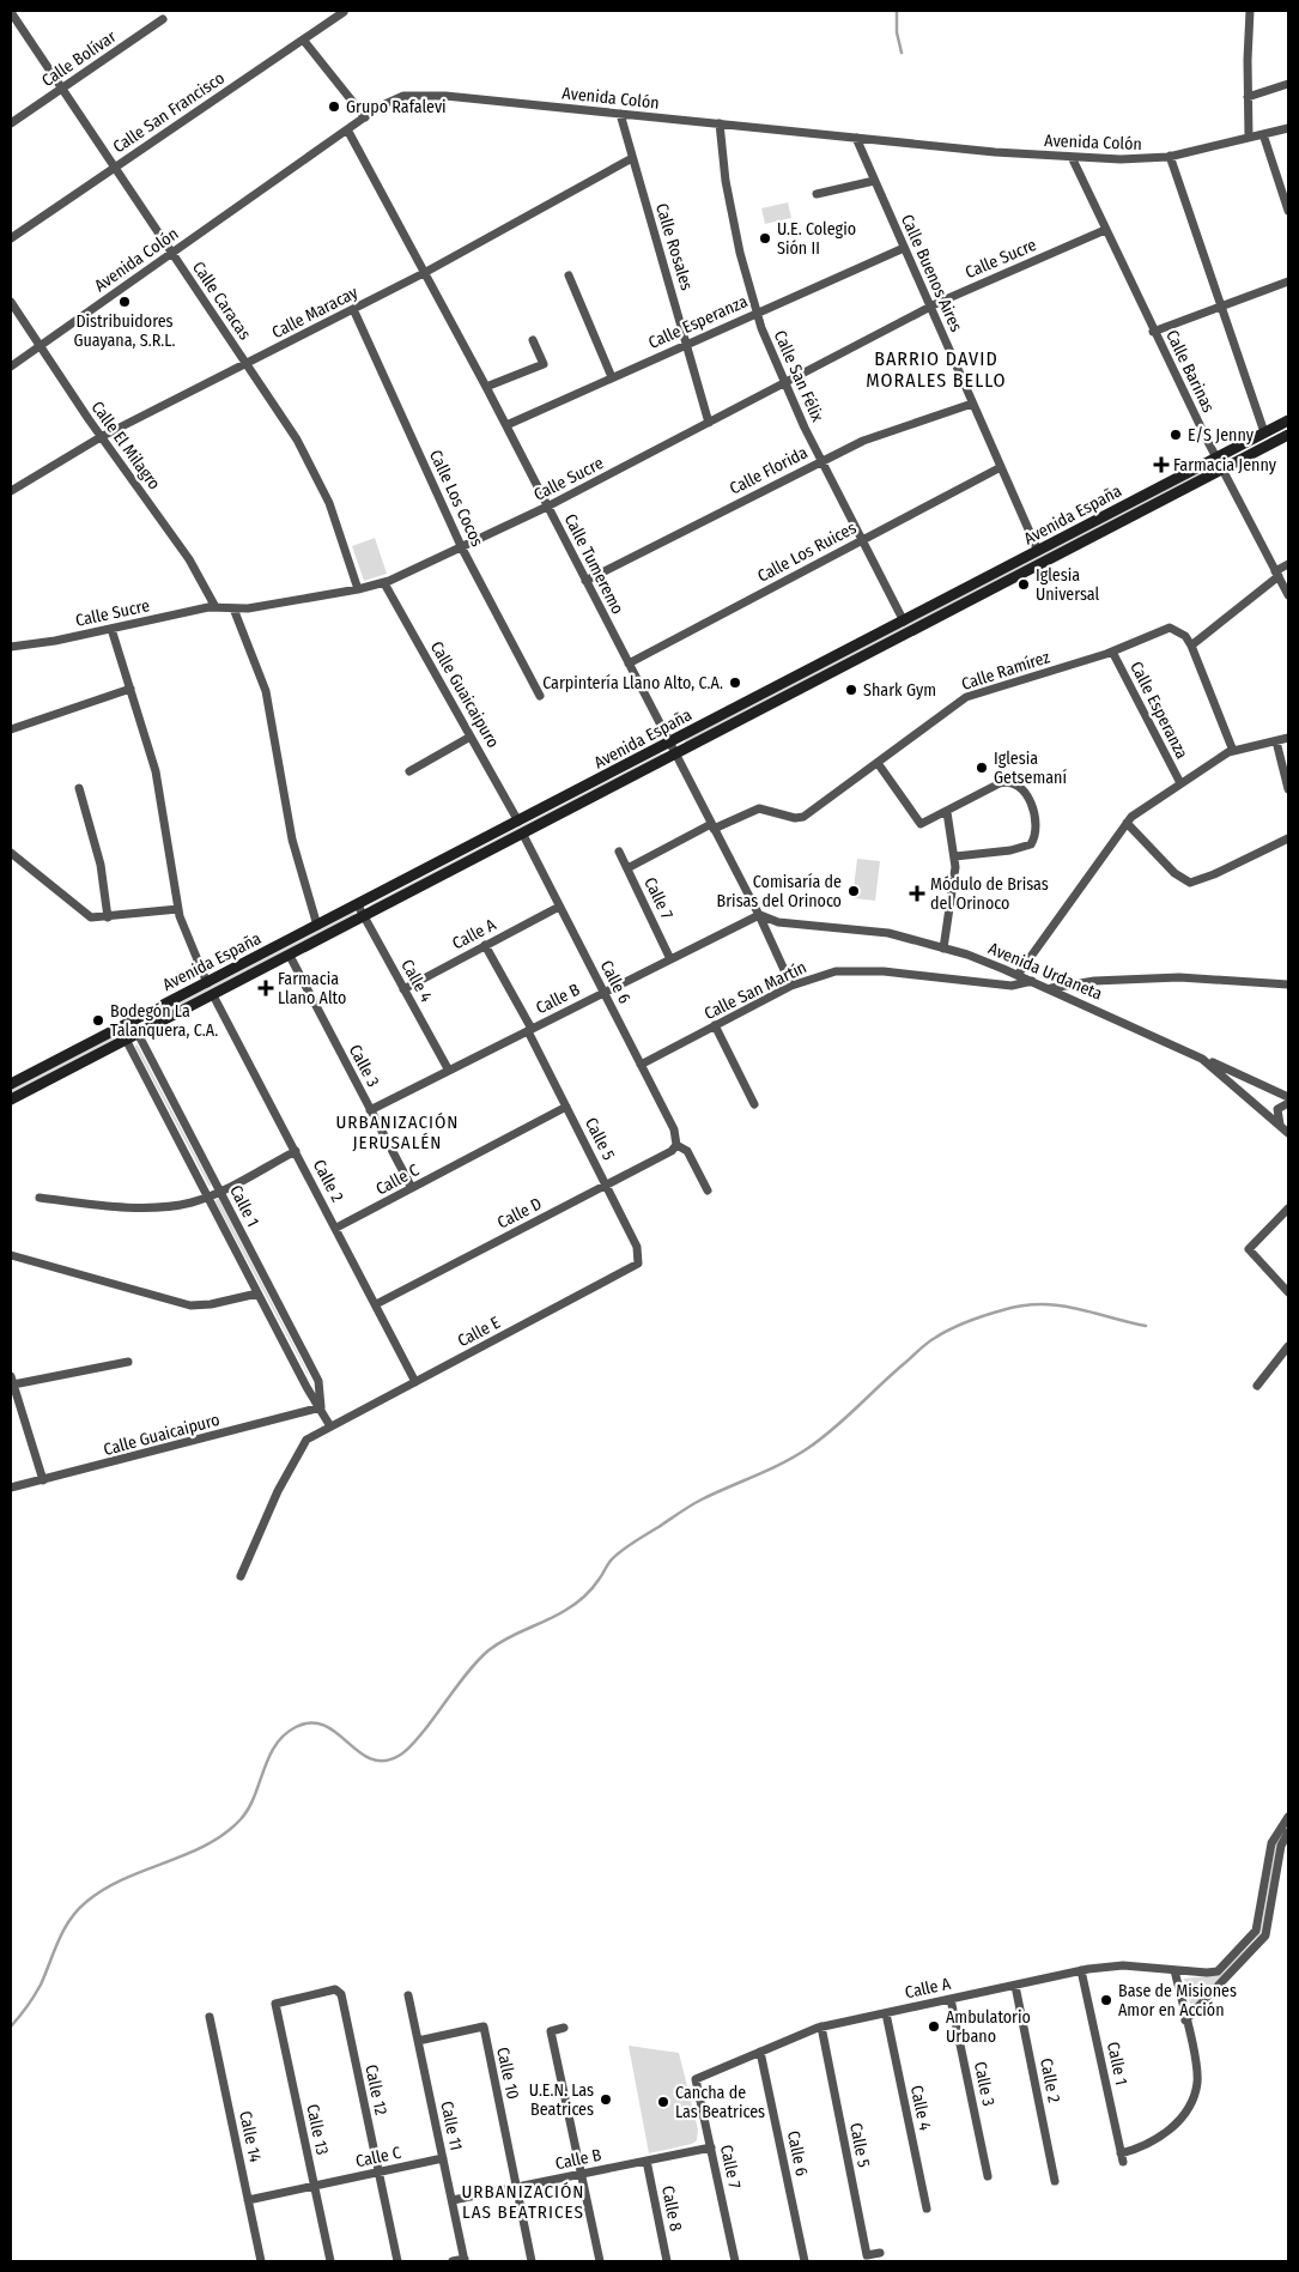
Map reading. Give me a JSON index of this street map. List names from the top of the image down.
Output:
{
  "streets": {
    "main road": ["Avenida España"],
    "street": [
      "Calle Bolívar",
      "Avenida Colón",
      "Calle San Francisco",
      "Calle Rosales",
      "Calle Sucre",
      "Calle Buenos Aires",
      "Calle Caracas",
      "Calle Maracay",
      "Calle Esperanza",
      "Calle Barinas",
      "Calle San Félix",
      "Calle El Milagro",
      "Calle Florida",
      "Calle Los Cocos",
      "Calle Los Ruices",
      "Calle Tumeremo",
      "Calle Ramírez",
      "Calle Guaicaipuro",
      "Calle 7",
      "Calle A",
      "Avenida Urdaneta",
      "Calle 4",
      "Calle 6",
      "Calle San Martín",
      "Calle B",
      "Calle 3",
      "Calle 5",
      "Calle C",
      "Calle 2",
      "Calle 1",
      "Calle D",
      "Calle E",
      "Calle 10",
      "Calle 12",
      "Calle 11",
      "Calle 13",
      "Calle 14",
      "Calle 8"
    ]
  },
  "crossings": [
    ["Calle Bolívar", "Calle Caracas"],
    ["Avenida Colón", "Calle Rosales"],
    ["Avenida Colón", "Calle Buenos Aires"],
    ["Avenida Colón", "Calle Caracas"],
    ["Avenida Colón", "Calle Barinas"],
    ["Avenida Colón", "Calle San Félix"],
    ["Avenida Colón", "Calle El Milagro"],
    ["Avenida Colón", "Calle Tumeremo"],
    ["Calle San Francisco", "Calle Caracas"],
    ["Calle Rosales", "Calle Sucre"],
    ["Calle Rosales", "Calle Maracay"],
    ["Calle Rosales", "Calle Esperanza"],
    ["Calle Sucre", "Calle Buenos Aires"],
    ["Calle Sucre", "Calle Caracas"],
    ["Calle Sucre", "Calle Barinas"],
    ["Calle Sucre", "Calle San Félix"],
    ["Calle Sucre", "Calle El Milagro"],
    ["Calle Sucre", "Calle Los Cocos"],
    ["Calle Sucre", "Calle Tumeremo"],
    ["Calle Sucre", "Calle Guaicaipuro"],
    ["Calle Buenos Aires", "Calle Esperanza"],
    ["Calle Buenos Aires", "Calle Florida"],
    ["Calle Buenos Aires", "Avenida España"],
    ["Calle Buenos Aires", "Calle Los Ruices"],
    ["Calle Caracas", "Calle Maracay"],
    ["Calle Maracay", "Calle El Milagro"],
    ["Calle Maracay", "Calle Los Cocos"],
    ["Calle Maracay", "Calle Tumeremo"],
    ["Calle Esperanza", "Calle San Félix"],
    ["Calle Esperanza", "Calle Tumeremo"],
    ["Calle Esperanza", "Calle Ramírez"],
    ["Calle Barinas", "Avenida España"],
    ["Calle San Félix", "Calle Florida"],
    ["Calle San Félix", "Avenida España"],
    ["Calle San Félix", "Calle Los Ruices"],
    ["Calle Florida", "Calle Tumeremo"],
    ["Avenida España", "Calle Tumeremo"],
    ["Avenida España", "Calle Guaicaipuro"],
    ["Avenida España", "Calle 4"],
    ["Avenida España", "Calle 6"],
    ["Avenida España", "Calle 3"],
    ["Avenida España", "Calle 2"],
    ["Avenida España", "Calle 1"],
    ["Calle Los Ruices", "Calle Tumeremo"],
    ["Calle Tumeremo", "Calle Ramírez"],
    ["Calle Tumeremo", "Avenida Urdaneta"],
    ["Calle Tumeremo", "Calle San Martín"],
    ["Calle Tumeremo", "Calle B"],
    ["Calle Guaicaipuro", "Calle 1"],
    ["Calle 7", "Calle A"],
    ["Calle 7", "Calle B"],
    ["Calle A", "Calle 4"],
    ["Calle A", "Calle 6"],
    ["Calle A", "Calle 3"],
    ["Calle A", "Calle 5"],
    ["Calle A", "Calle 2"],
    ["Calle A", "Calle 1"],
    ["Avenida Urdaneta", "Calle San Martín"],
    ["Avenida Urdaneta", "Calle B"],
    ["Calle 4", "Calle B"],
    ["Calle 6", "Calle San Martín"],
    ["Calle 6", "Calle B"],
    ["Calle 6", "Calle D"],
    ["Calle B", "Calle 3"],
    ["Calle B", "Calle 5"],
    ["Calle B", "Calle 10"],
    ["Calle B", "Calle 11"],
    ["Calle B", "Calle 8"],
    ["Calle 3", "Calle C"],
    ["Calle 5", "Calle C"],
    ["Calle 5", "Calle D"],
    ["Calle 5", "Calle E"],
    ["Calle C", "Calle 2"],
    ["Calle C", "Calle 12"],
    ["Calle C", "Calle 11"],
    ["Calle C", "Calle 13"],
    ["Calle C", "Calle 14"],
    ["Calle 2", "Calle D"],
    ["Calle 2", "Calle E"],
    ["Calle 1", "Calle E"],
    ["Calle 10", "Calle 11"],
    ["Calle 12", "Calle 13"]
  ],
  "districts": ["BARRIO DAVID MORALES BELLO", "URBANIZACIÓN JERUSALÉN", "URBANIZACIÓN LAS BEATRICES"],
  "places": {
    "other": [
      "Grupo Rafalevi",
      "U.E. Colegio Sión II",
      "Distribuidores Guayana, S.R.L.",
      "E/S Jenny",
      "Iglesia Universal",
      "Carpintería Llano Alto, C.A.",
      "Shark Gym",
      "Iglesia Getsemaní",
      "Comisaría de Brisas del Orinoco",
      "Bodegón La Talanquera, C.A.",
      "Base de Misiones Amor en Acción",
      "Ambulatorio Urbano",
      "U.E.N. Las Beatrices",
      "Cancha de Las Beatrices"
    ],
    "health": ["Farmacia Jenny", "Módulo de Brisas del Orinoco", "Farmacia Llano Alto"]
  }
}
